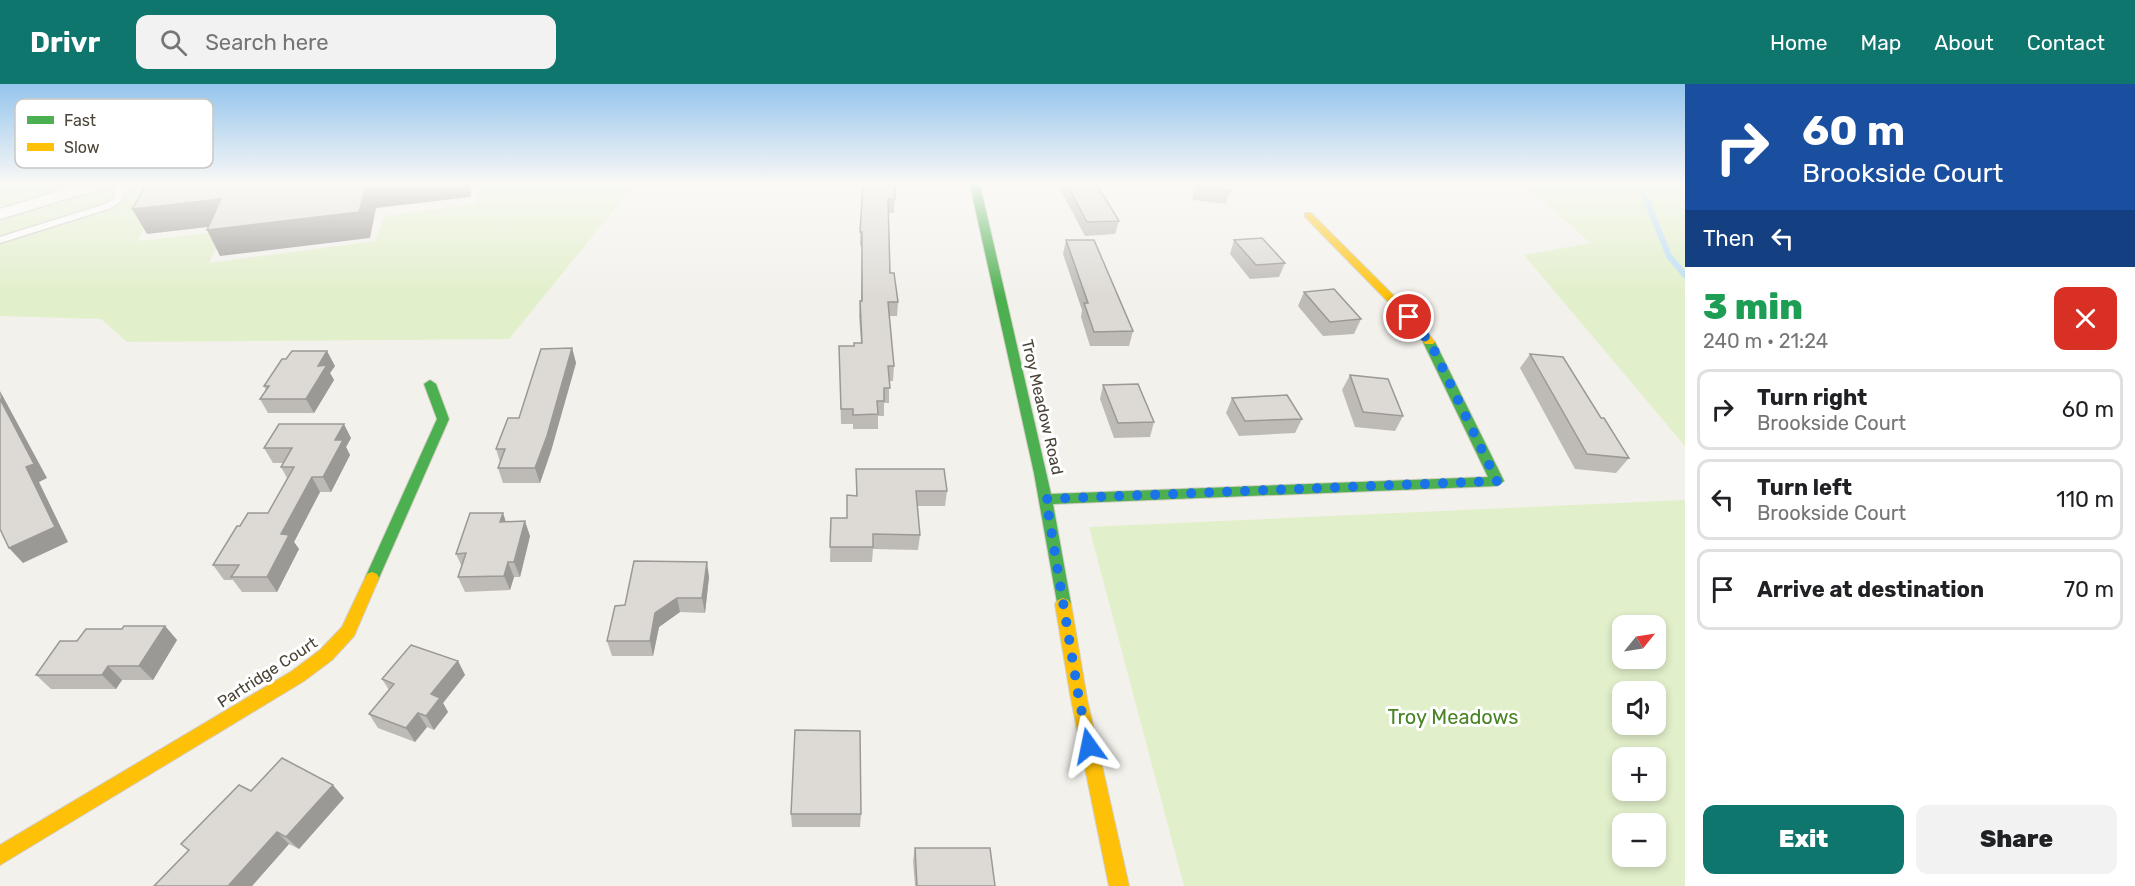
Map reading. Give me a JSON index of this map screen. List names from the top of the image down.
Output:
{
  "streets": {
    "street": ["Troy Meadow Road", "Partridge Court"]
  },
  "parks": ["Troy Meadows"],
  "legend": ["Fast", "Slow"],
  "north": "top right",
  "page": {
    "header": "Drivr",
    "search": "Search here",
    "nav": [
      "Home",
      "Map",
      "About",
      "Contact"
    ],
    "turn": ["60 m", "Brookside Court"],
    "then": "Then",
    "heading": ["3 min", "240 m · 21:24"],
    "list": [
      {
        "name": "Turn right",
        "note": "Brookside Court",
        "value": "60 m"
      },
      {
        "name": "Turn left",
        "note": "Brookside Court",
        "value": "110 m"
      },
      {
        "name": "Arrive at destination",
        "value": "70 m"
      }
    ],
    "map_buttons": ["+", "−"],
    "buttons": ["Exit", "Share"]
  }
}
